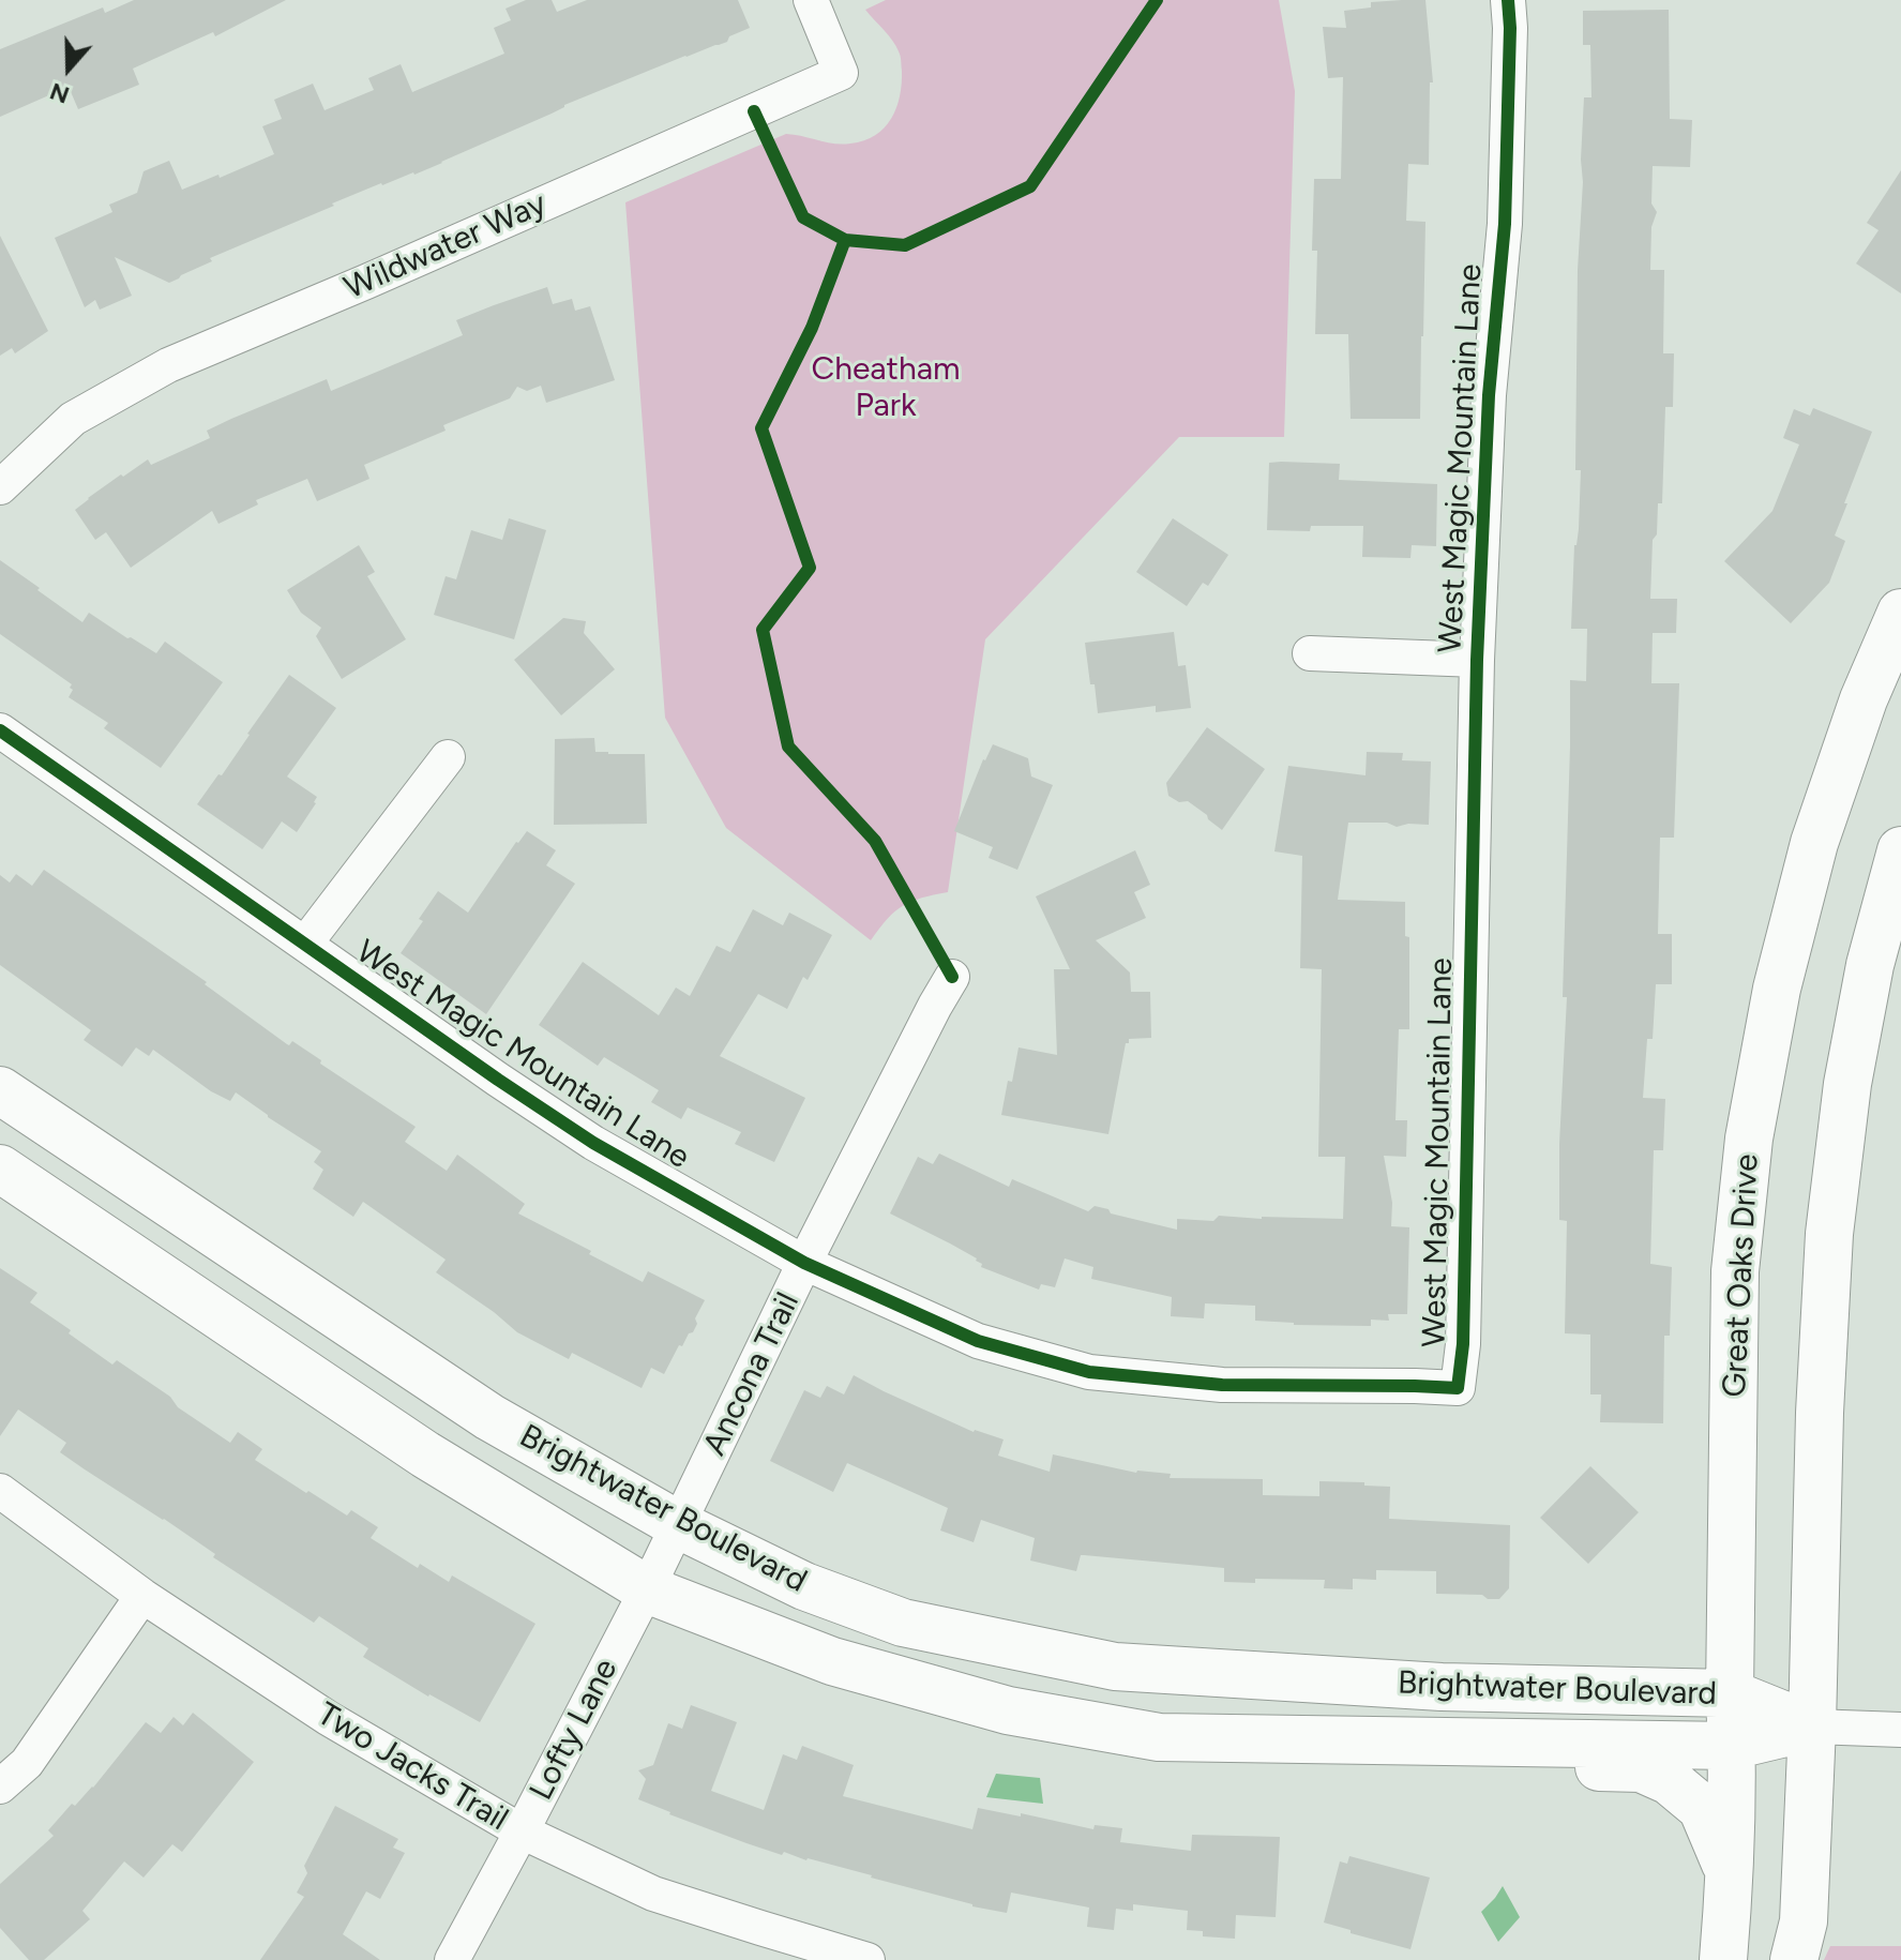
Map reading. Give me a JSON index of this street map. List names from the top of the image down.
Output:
{
  "streets": {
    "street": [
      "Wildwater Way",
      "West Magic Mountain Lane",
      "Great Oaks Drive",
      "Ancona Trail",
      "Brightwater Boulevard",
      "Lofty Lane",
      "Two Jacks Trail"
    ]
  },
  "crossings": [
    ["West Magic Mountain Lane", "Ancona Trail"],
    ["Great Oaks Drive", "Brightwater Boulevard"],
    ["Ancona Trail", "Brightwater Boulevard"],
    ["Ancona Trail", "Lofty Lane"],
    ["Brightwater Boulevard", "Lofty Lane"],
    ["Lofty Lane", "Two Jacks Trail"]
  ],
  "parks": ["Cheatham Park"],
  "north": "bottom"
}
